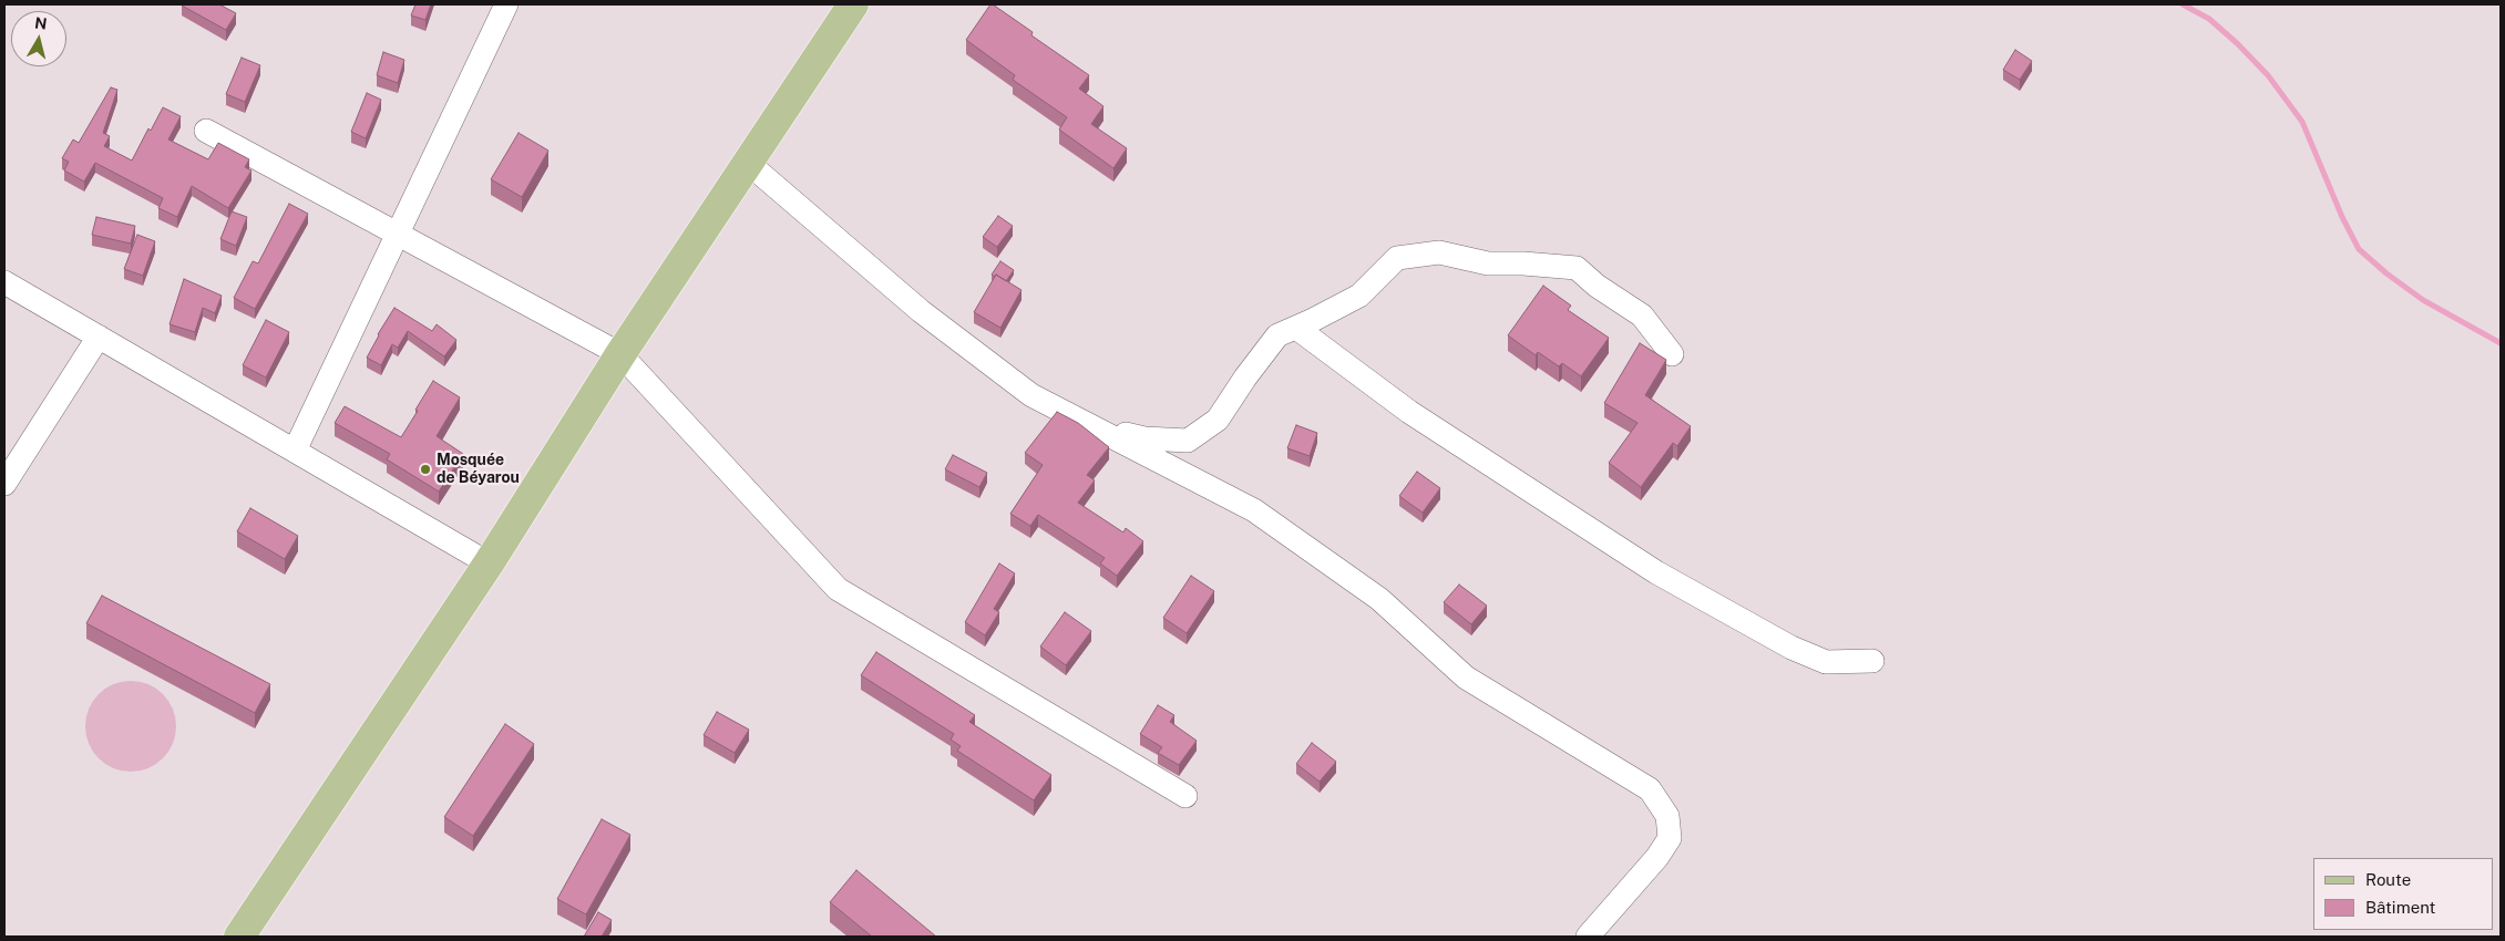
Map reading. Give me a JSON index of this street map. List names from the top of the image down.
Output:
{
  "places": ["Mosquée de Béyarou"],
  "legend": ["Route", "Bâtiment"],
  "north": "top"
}
